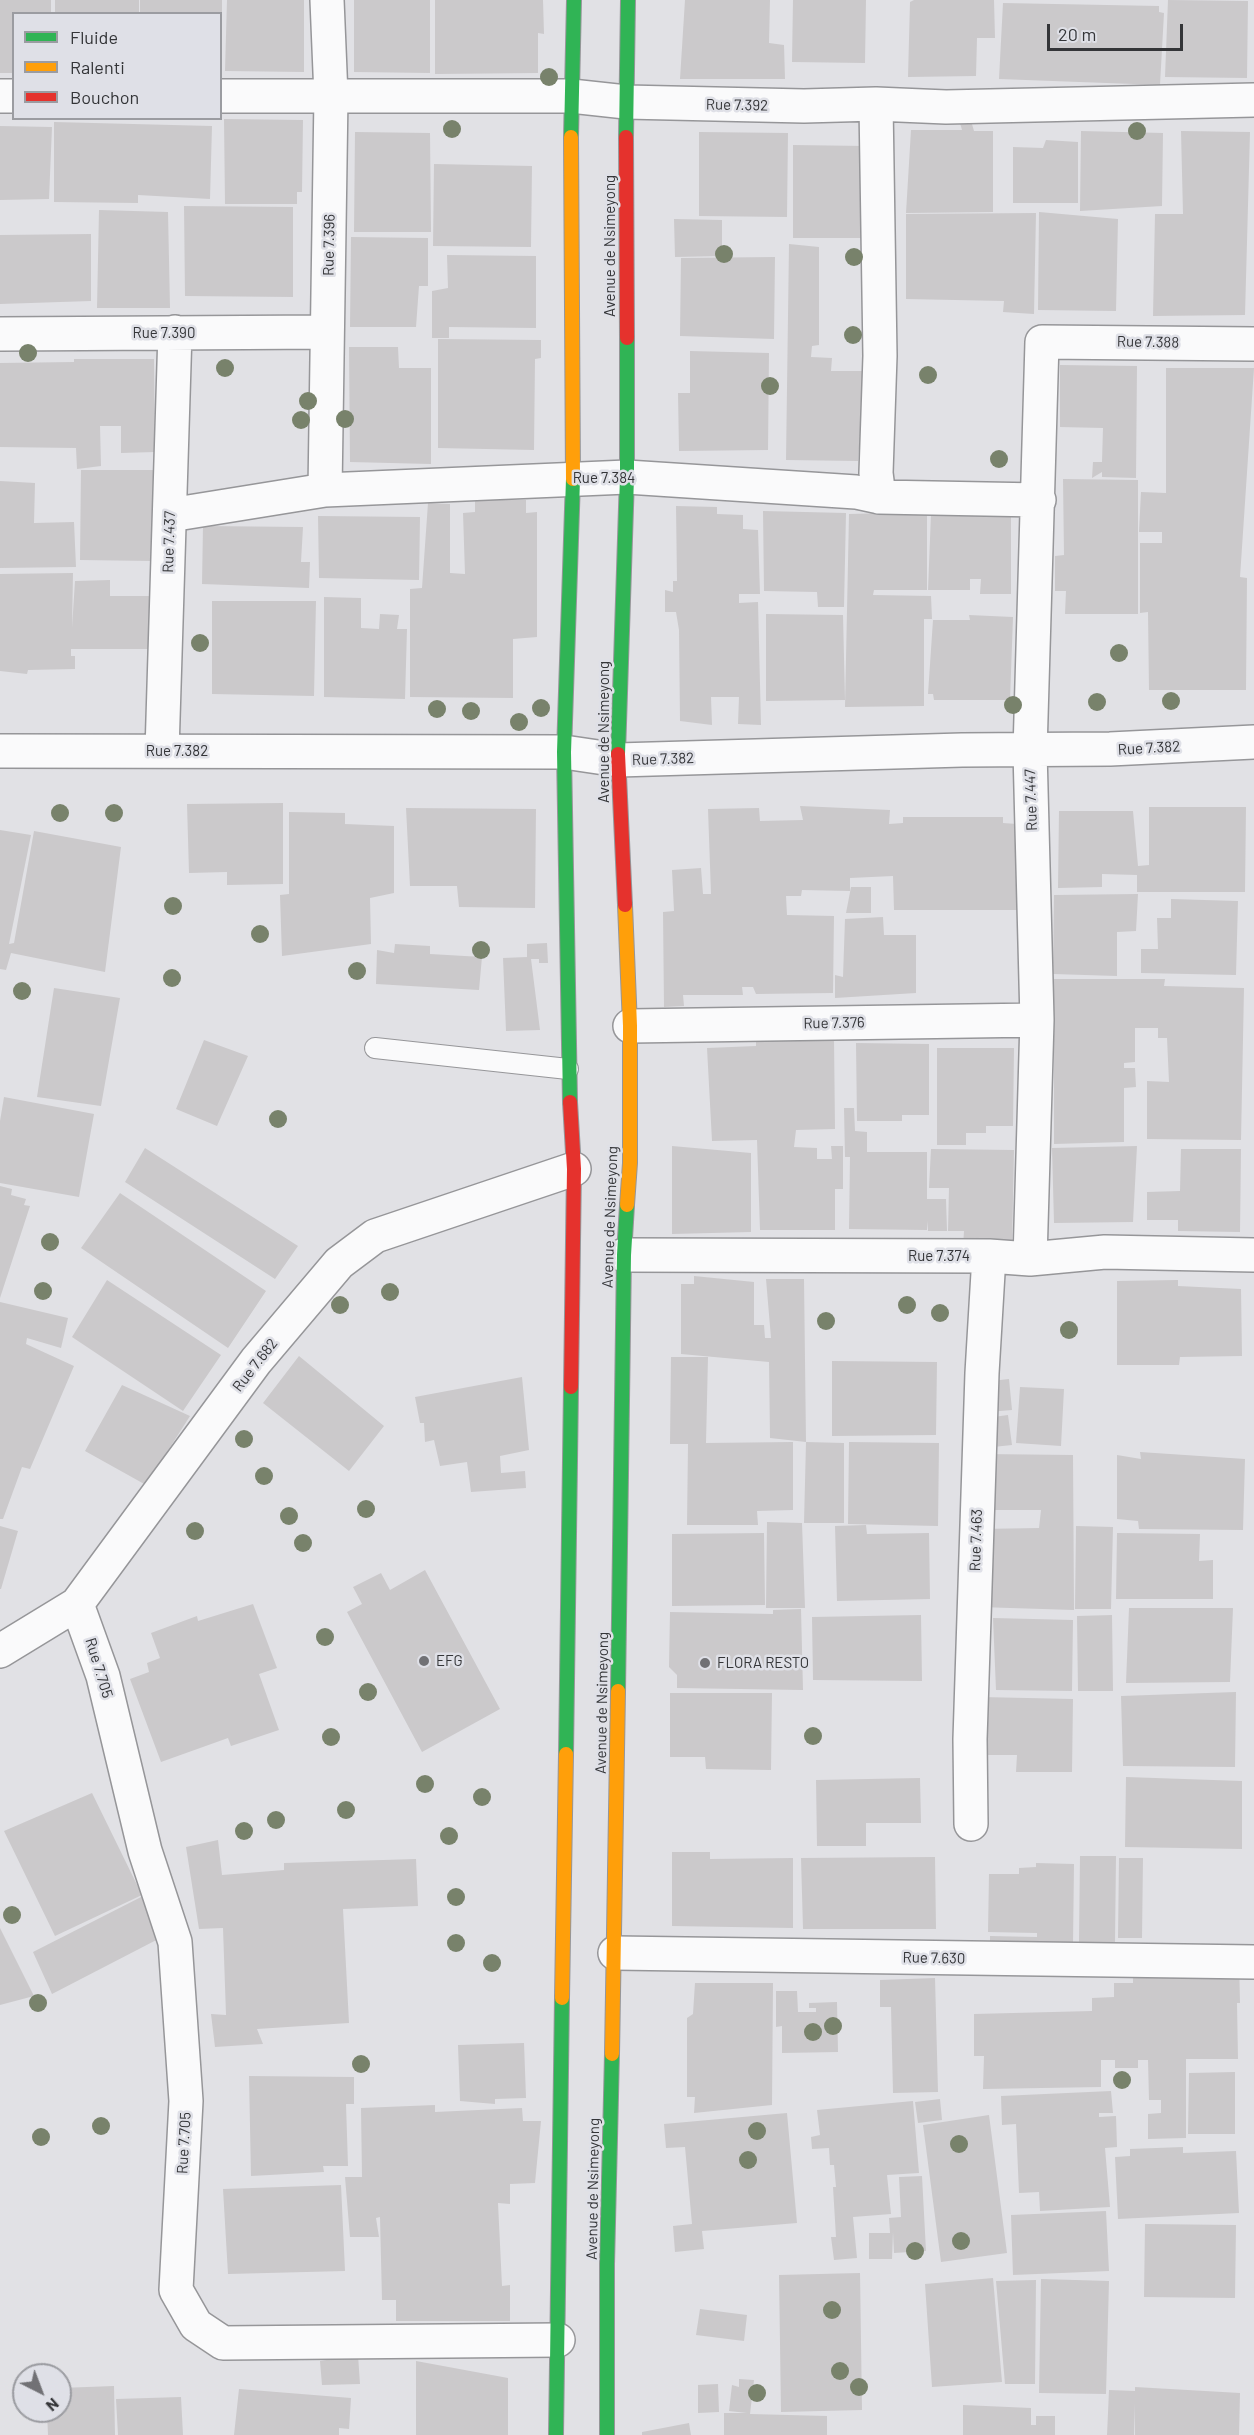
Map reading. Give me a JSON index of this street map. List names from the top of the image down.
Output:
{
  "streets": {
    "main road": ["Avenue de Nsimeyong"],
    "street": [
      "Rue 7.392",
      "Rue 7.396",
      "Rue 7.390",
      "Rue 7.388",
      "Rue 7.384",
      "Rue 7.437",
      "Rue 7.382",
      "Rue 7.447",
      "Rue 7.376",
      "Rue 7.374",
      "Rue 7.682",
      "Rue 7.463",
      "Rue 7.705",
      "Rue 7.630"
    ]
  },
  "crossings": [
    ["Rue 7.392", "Rue 7.396"],
    ["Rue 7.392", "Avenue de Nsimeyong"],
    ["Rue 7.396", "Rue 7.390"],
    ["Rue 7.396", "Rue 7.384"],
    ["Avenue de Nsimeyong", "Rue 7.384"],
    ["Avenue de Nsimeyong", "Rue 7.382"],
    ["Avenue de Nsimeyong", "Rue 7.376"],
    ["Avenue de Nsimeyong", "Rue 7.374"],
    ["Avenue de Nsimeyong", "Rue 7.630"],
    ["Rue 7.390", "Rue 7.437"],
    ["Rue 7.388", "Rue 7.447"],
    ["Rue 7.384", "Rue 7.437"],
    ["Rue 7.384", "Rue 7.447"],
    ["Rue 7.437", "Rue 7.382"],
    ["Rue 7.382", "Rue 7.447"],
    ["Rue 7.447", "Rue 7.376"],
    ["Rue 7.447", "Rue 7.374"],
    ["Rue 7.374", "Rue 7.463"],
    ["Rue 7.682", "Rue 7.705"]
  ],
  "places": ["EFG", "FLORA RESTO"],
  "legend": ["Fluide", "Ralenti", "Bouchon"],
  "scale_bar": "20 m",
  "north": "bottom right"
}
